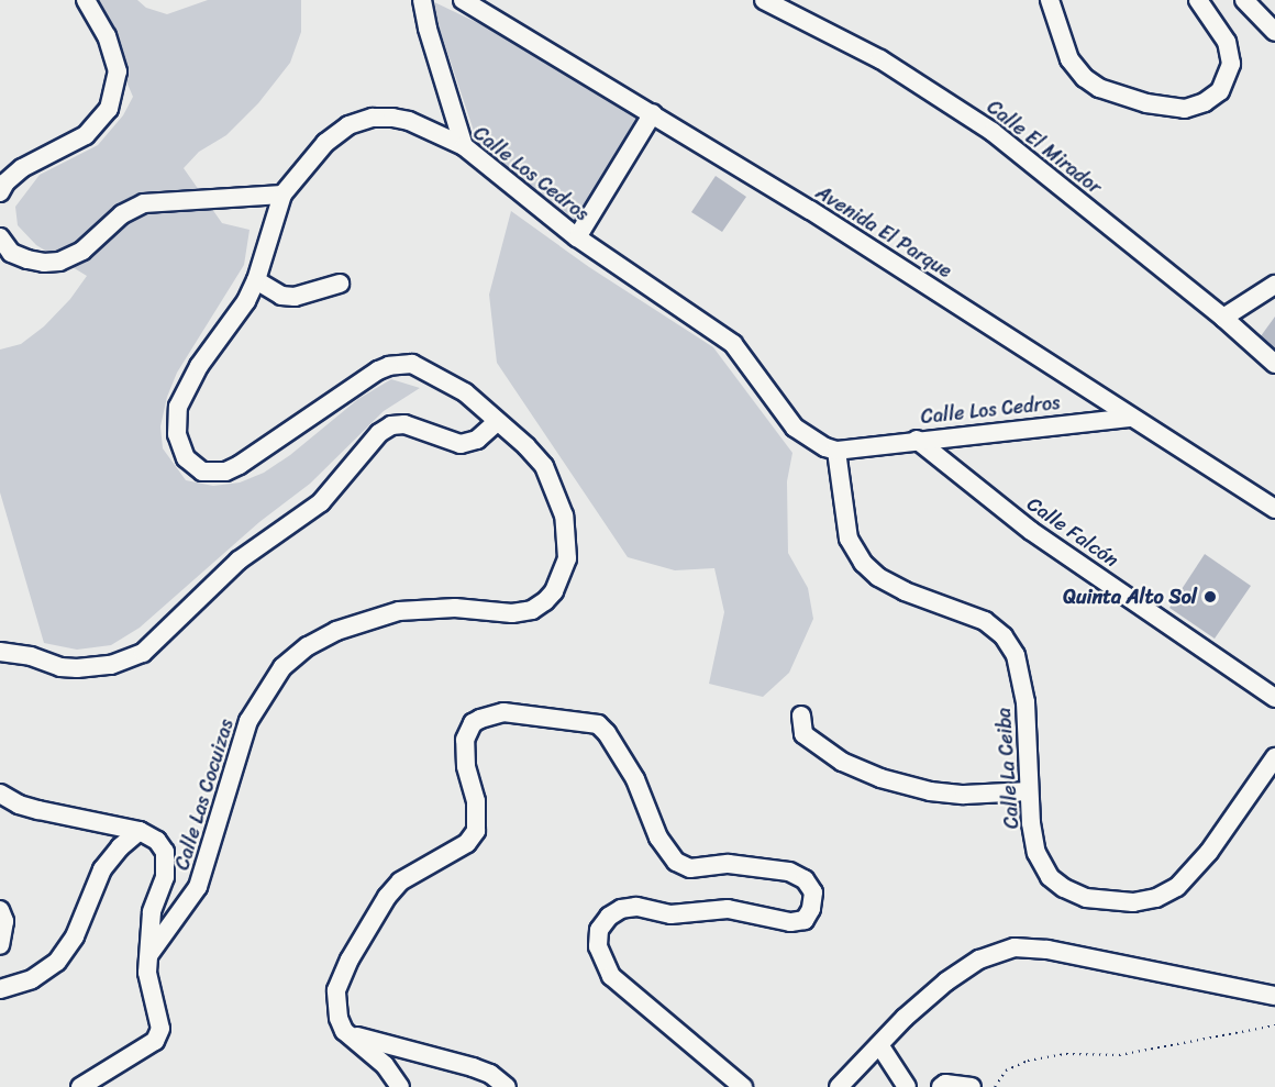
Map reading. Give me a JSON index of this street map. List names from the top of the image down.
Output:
{
  "streets": {
    "street": [
      "Calle El Mirador",
      "Calle Los Cedros",
      "Avenida El Parque",
      "Calle Falcón",
      "Calle La Ceiba",
      "Calle Las Cocuizas"
    ]
  },
  "crossings": [
    ["Calle Los Cedros", "Avenida El Parque"],
    ["Calle Los Cedros", "Calle Falcón"],
    ["Calle Los Cedros", "Calle La Ceiba"],
    ["Calle Los Cedros", "Calle Las Cocuizas"]
  ],
  "places": ["Quinta Alto Sol"]
}
